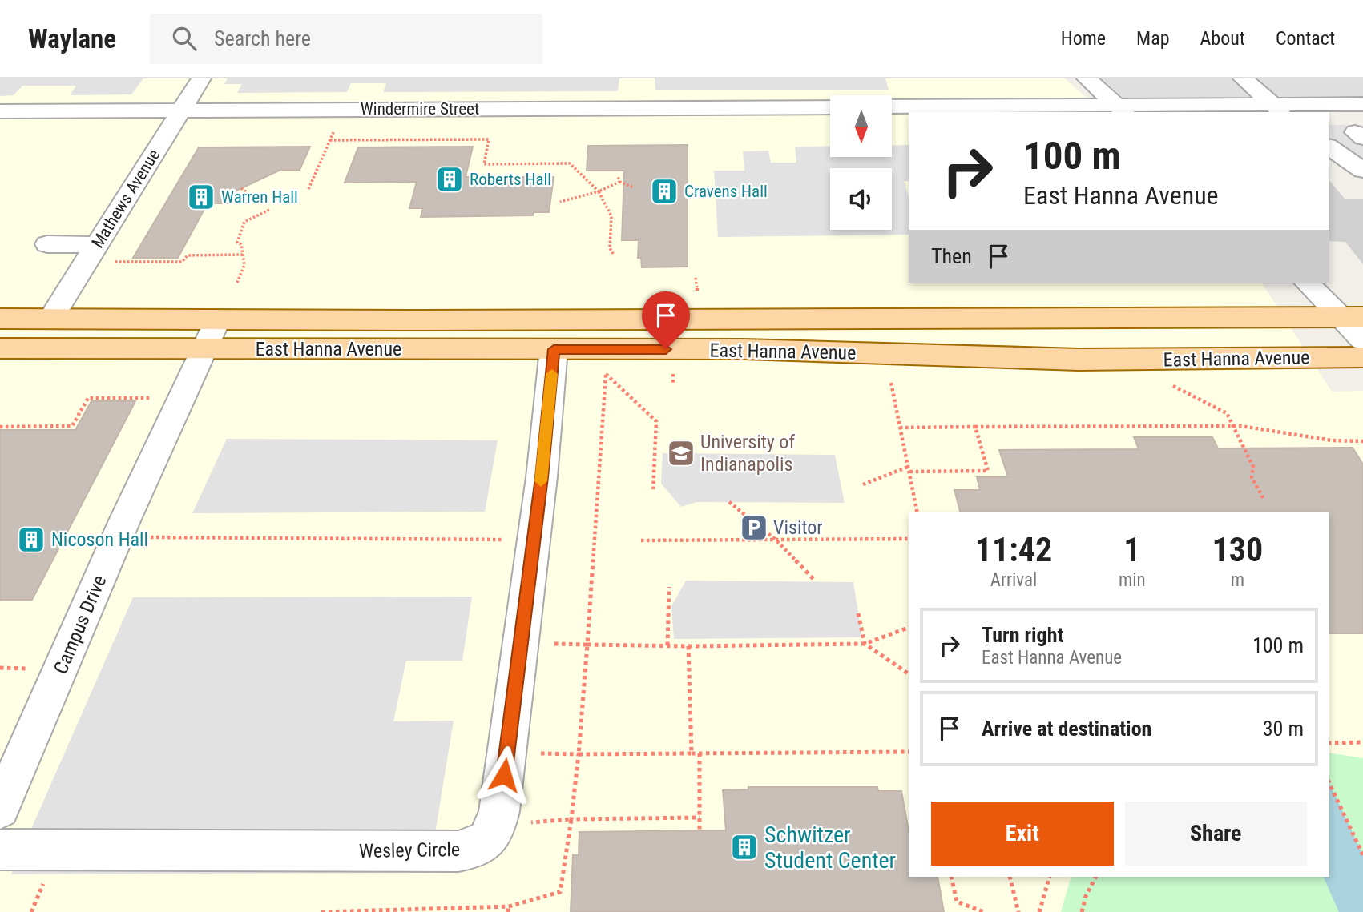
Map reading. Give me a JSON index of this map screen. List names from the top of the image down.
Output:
{
  "streets": {
    "main road": ["East Hanna Avenue"],
    "street": [
      "Windermire Street",
      "Mathews Avenue",
      "Campus Drive",
      "Wesley Circle"
    ]
  },
  "crossings": [
    ["Windermire Street", "Mathews Avenue"],
    ["Mathews Avenue", "East Hanna Avenue"],
    ["East Hanna Avenue", "Campus Drive"],
    ["East Hanna Avenue", "Wesley Circle"]
  ],
  "places": {
    "building": [
      "Roberts Hall",
      "Cravens Hall",
      "Warren Hall",
      "Nicoson Hall",
      "Schwitzer Student Center"
    ],
    "school or university": ["University of Indianapolis"],
    "parking": ["Visitor"]
  },
  "north": "bottom",
  "page": {
    "header": "Waylane",
    "search": "Search here",
    "nav": [
      "Home",
      "Map",
      "About",
      "Contact"
    ],
    "turn": ["100 m", "East Hanna Avenue"],
    "then": "Then",
    "eta": [
      "11:42",
      "Arrival",
      "1",
      "min",
      "130",
      "m"
    ],
    "list": [
      {
        "name": "Turn right",
        "note": "East Hanna Avenue",
        "value": "100 m"
      },
      {
        "name": "Arrive at destination",
        "value": "30 m"
      }
    ],
    "buttons": ["Exit", "Share"]
  }
}
